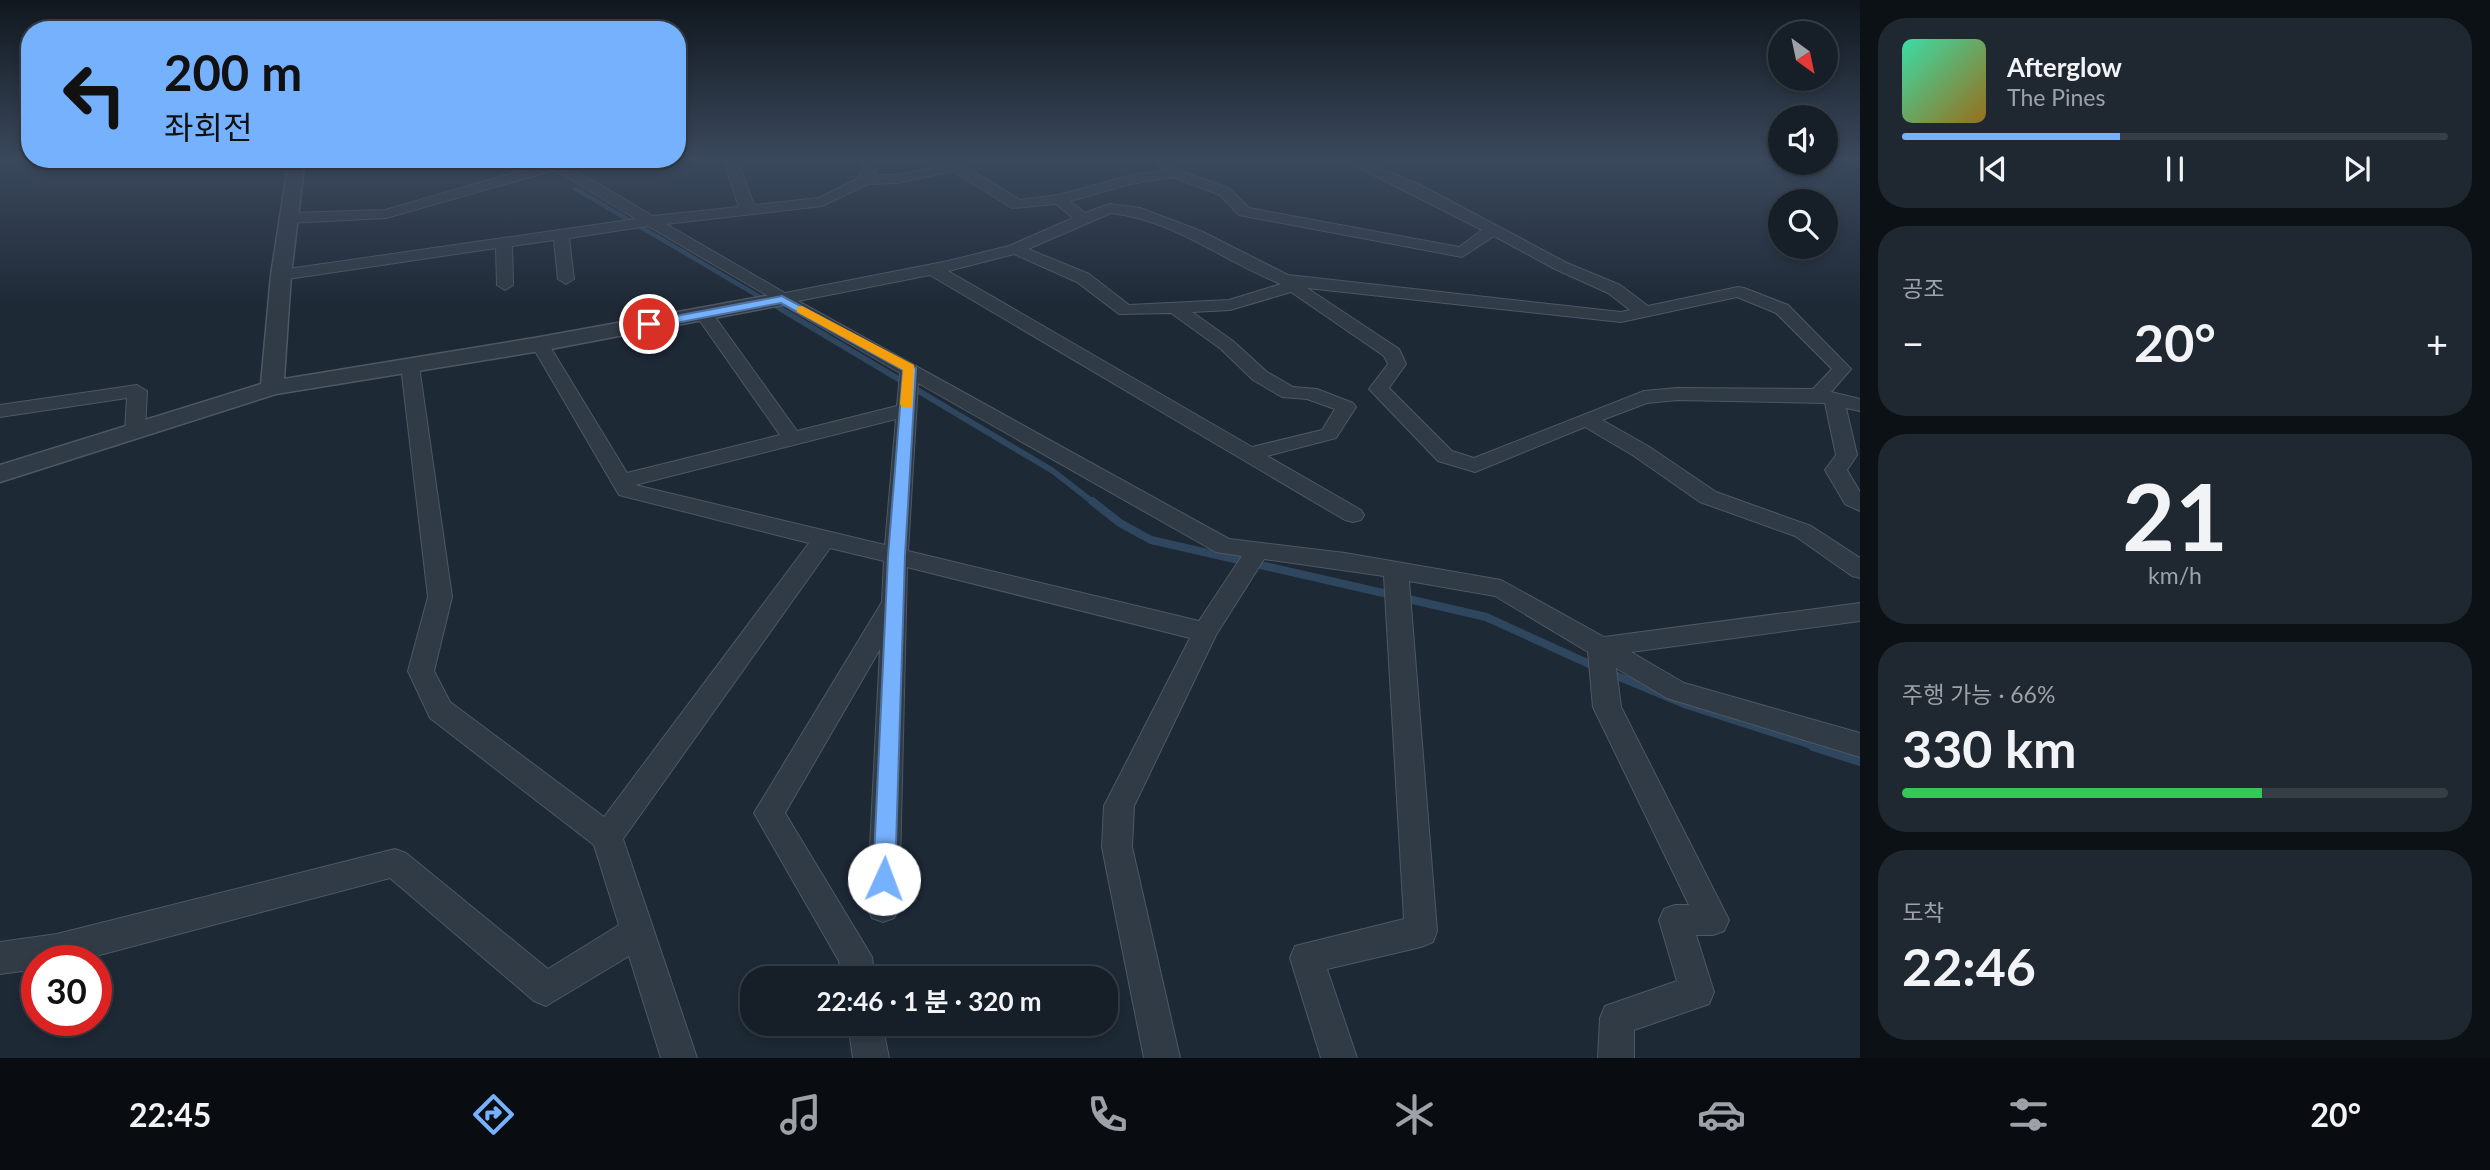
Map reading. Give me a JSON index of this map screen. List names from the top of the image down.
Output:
{
  "north": "bottom right",
  "page": {
    "turn": ["200 m", "좌회전"],
    "song": ["Afterglow", "The Pines"],
    "tile": [
      "공조",
      ["21", "km/h"],
      ["주행 가능 · 66%", "330 km"],
      ["도착", "22:46"]
    ],
    "heat": ["−", "20°", "+"],
    "limit": "30",
    "trip": "22:46 · 1 분 · 320 m",
    "tabs": ["22:45", "20°"]
  }
}
